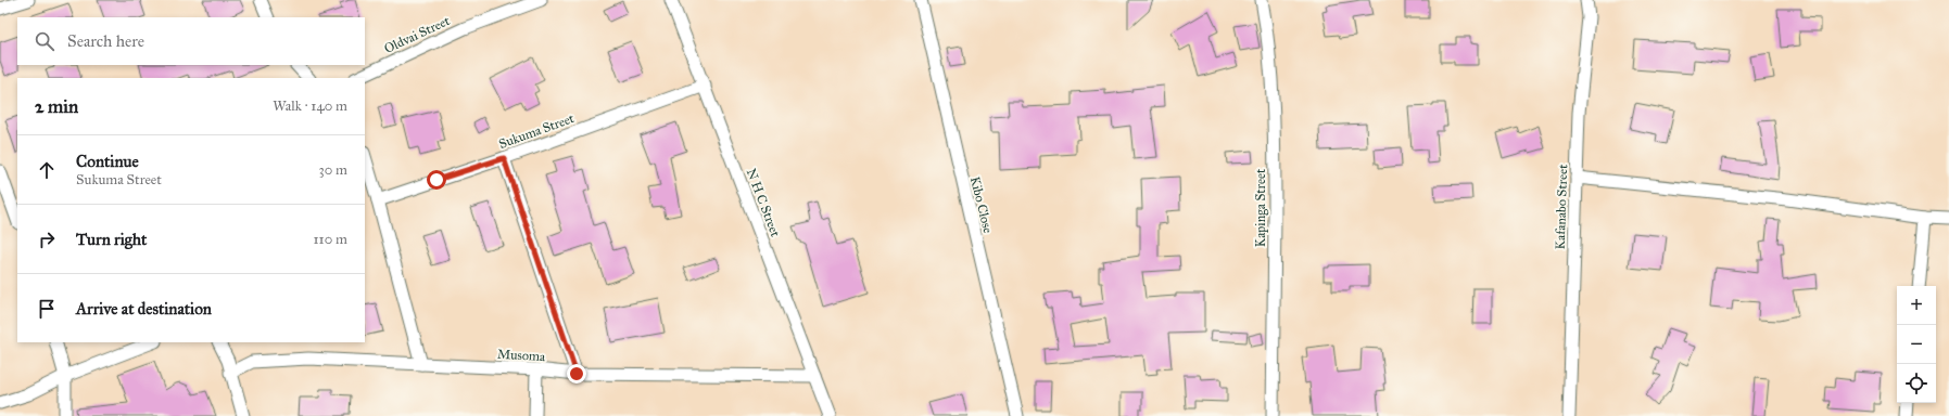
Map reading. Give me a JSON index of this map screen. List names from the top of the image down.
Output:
{
  "streets": {
    "street": [
      "Oldvai Street",
      "Sukuma Street",
      "N H C Street",
      "Kibo Close",
      "Kafanabo Street",
      "Kapinga Street",
      "Musoma"
    ]
  },
  "crossings": [
    ["Sukuma Street", "N H C Street"],
    ["N H C Street", "Musoma"]
  ],
  "page": {
    "search": "Search here",
    "heading": ["2 min", "Walk · 140 m"],
    "list": [
      ["Continue", "Sukuma Street", "30 m"],
      ["Turn right", "110 m"],
      "Arrive at destination"
    ],
    "map_buttons": ["+", "−"]
  }
}
